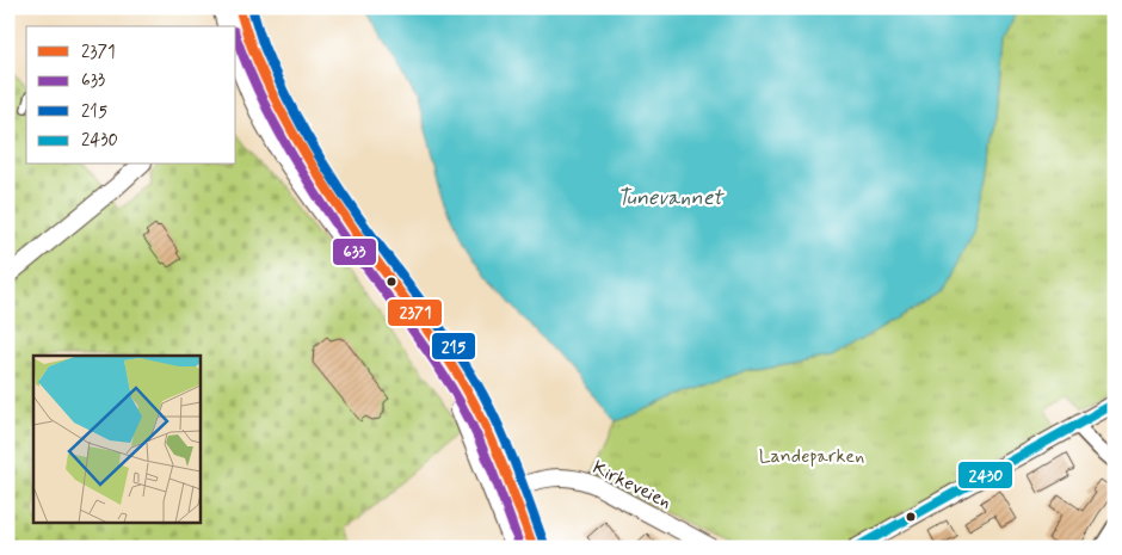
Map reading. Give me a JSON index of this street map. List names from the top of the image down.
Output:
{
  "streets": {
    "street": ["Kirkeveien"]
  },
  "water": ["Tunevannet"],
  "parks": ["Landeparken"],
  "lines": [
    "transit line 2371",
    "transit line 215",
    "transit line 633",
    "transit line 2430"
  ],
  "legend": [
    "2371",
    "633",
    "215",
    "2430"
  ]
}
